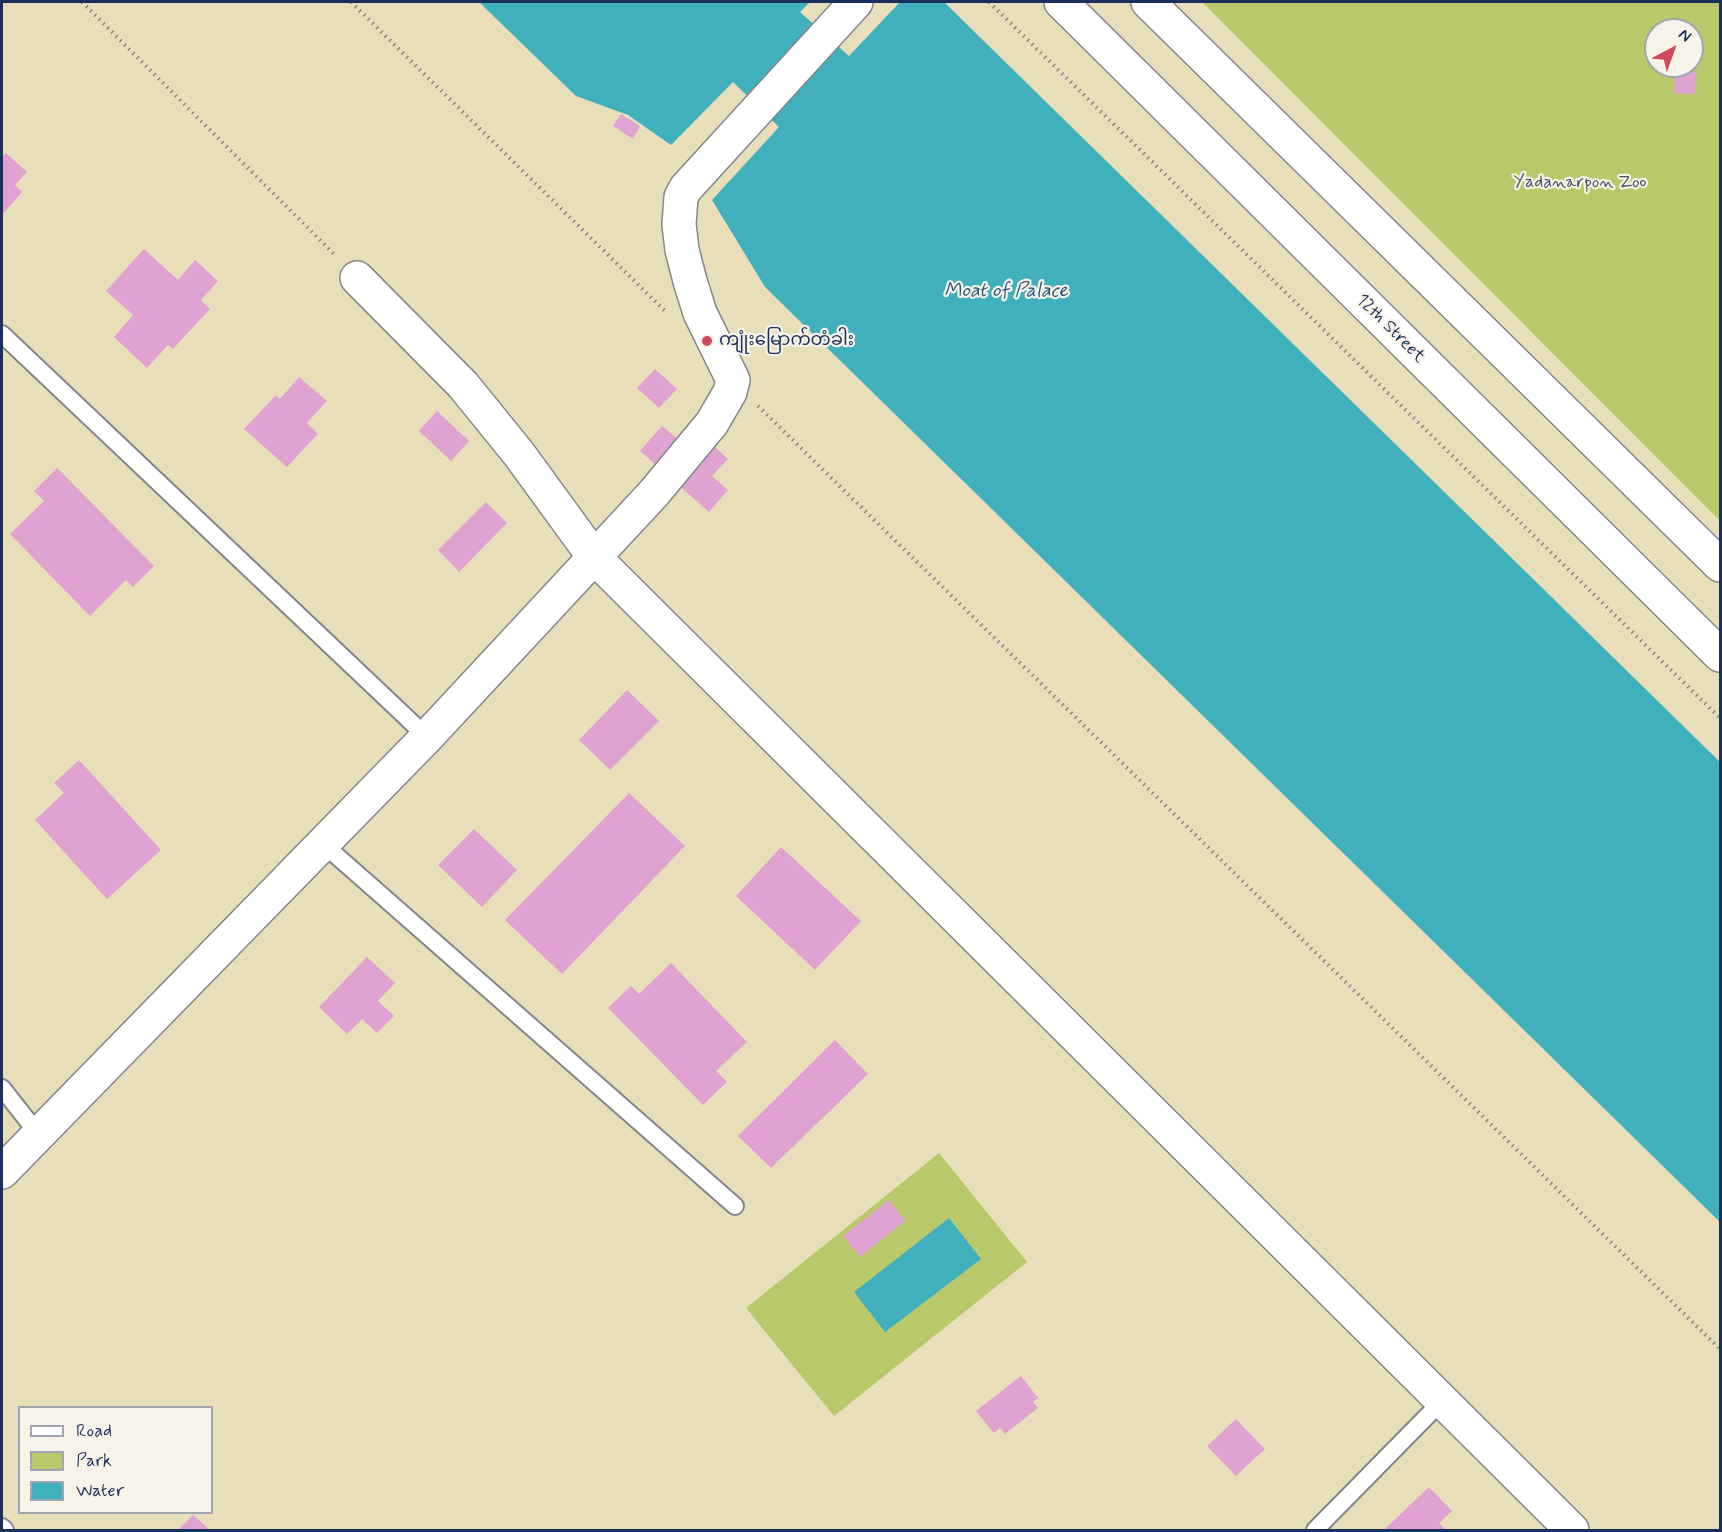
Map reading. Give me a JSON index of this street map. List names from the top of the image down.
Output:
{
  "streets": {
    "street": ["12th Street"]
  },
  "water": ["Moat of Palace"],
  "parks": ["Yadanarpon Zoo"],
  "places": ["ကျုံးမြောက်တံခါး"],
  "legend": ["Road", "Park", "Water"],
  "north": "top right"
}
